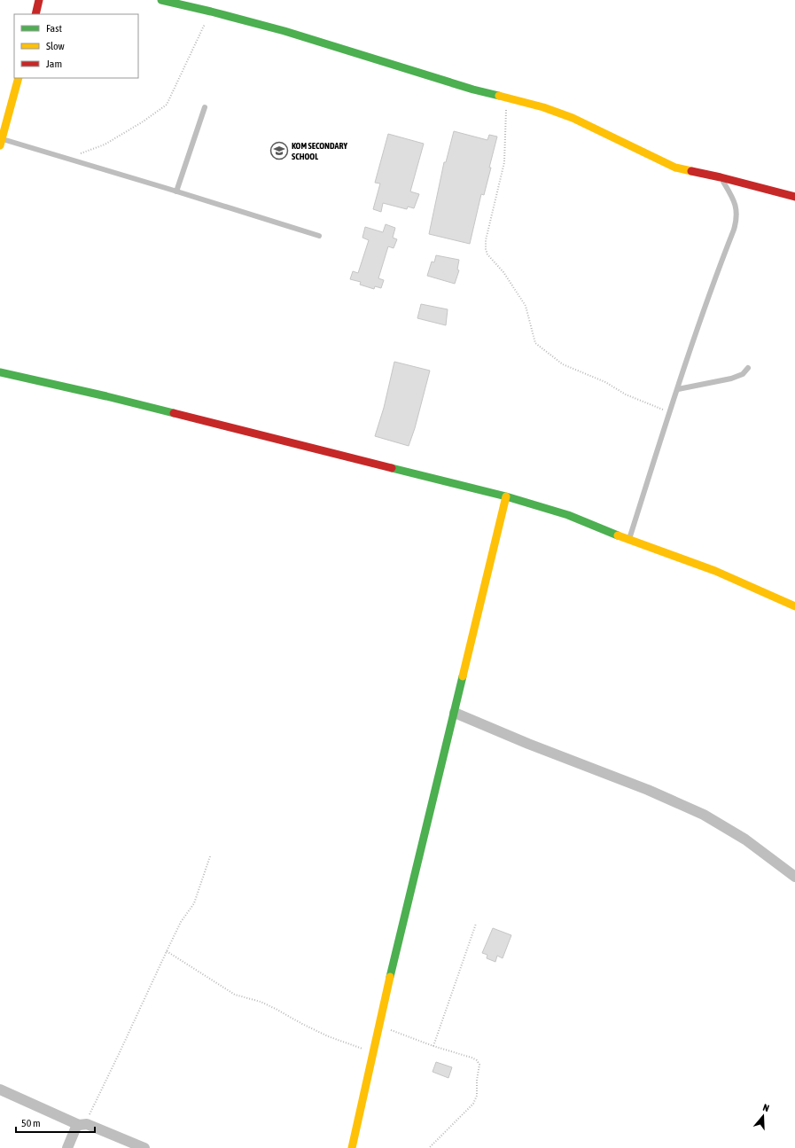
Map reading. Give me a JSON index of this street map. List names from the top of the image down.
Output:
{
  "places": {
    "school or university": ["KOM SECONDARY SCHOOL"]
  },
  "legend": ["Fast", "Slow", "Jam"],
  "scale_bar": "50 m",
  "north": "top"
}
